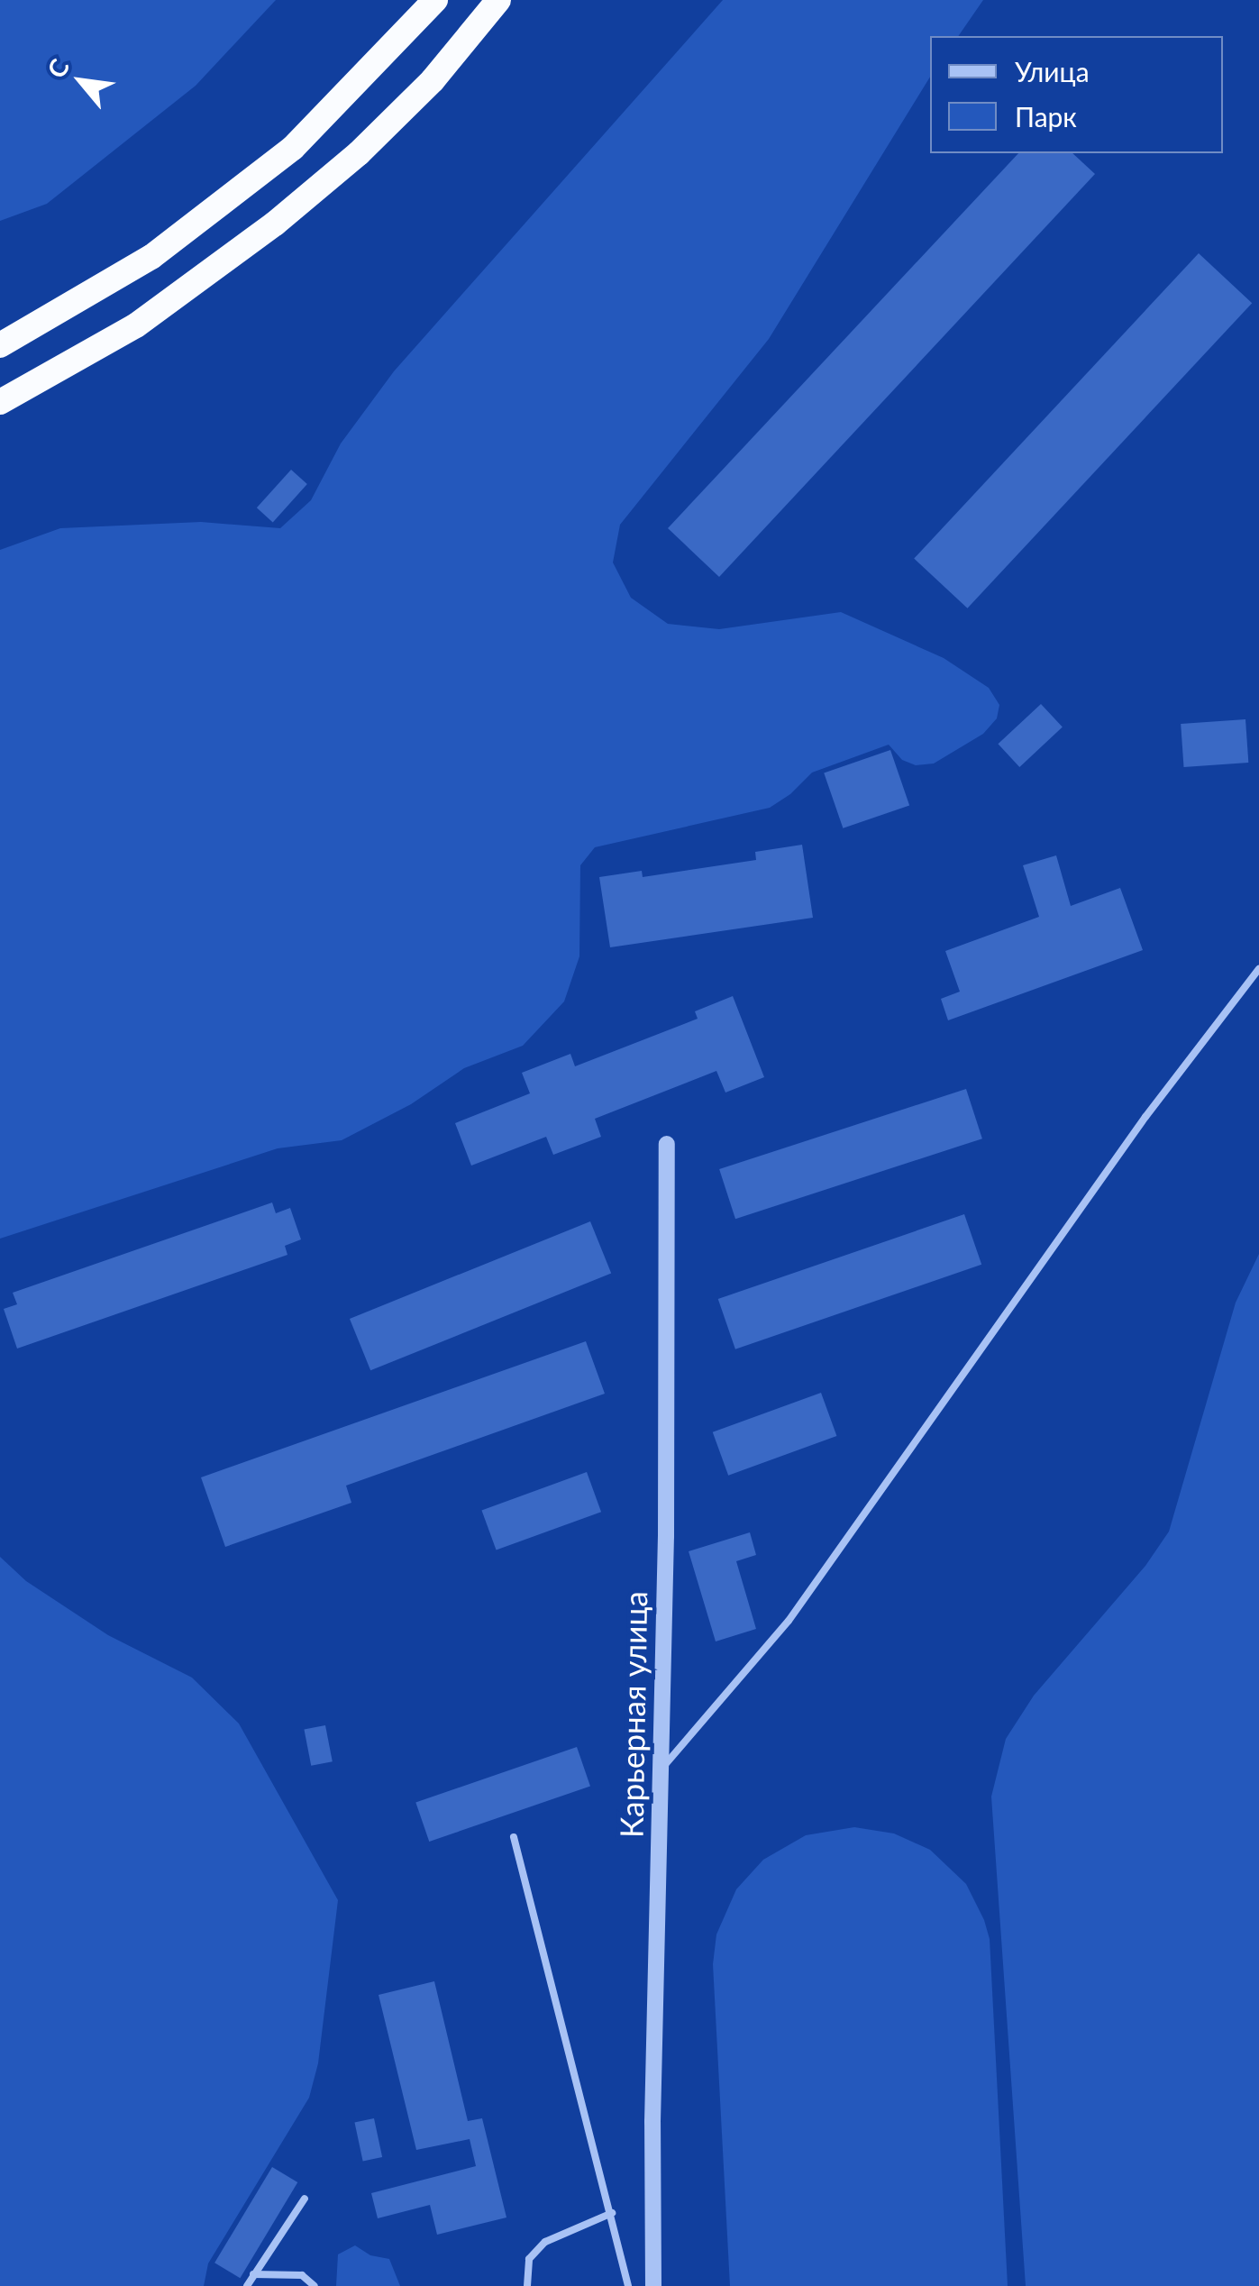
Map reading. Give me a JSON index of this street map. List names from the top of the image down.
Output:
{
  "streets": {
    "street": ["Карьерная улица"]
  },
  "legend": ["Улица", "Парк"],
  "north": "top left"
}
